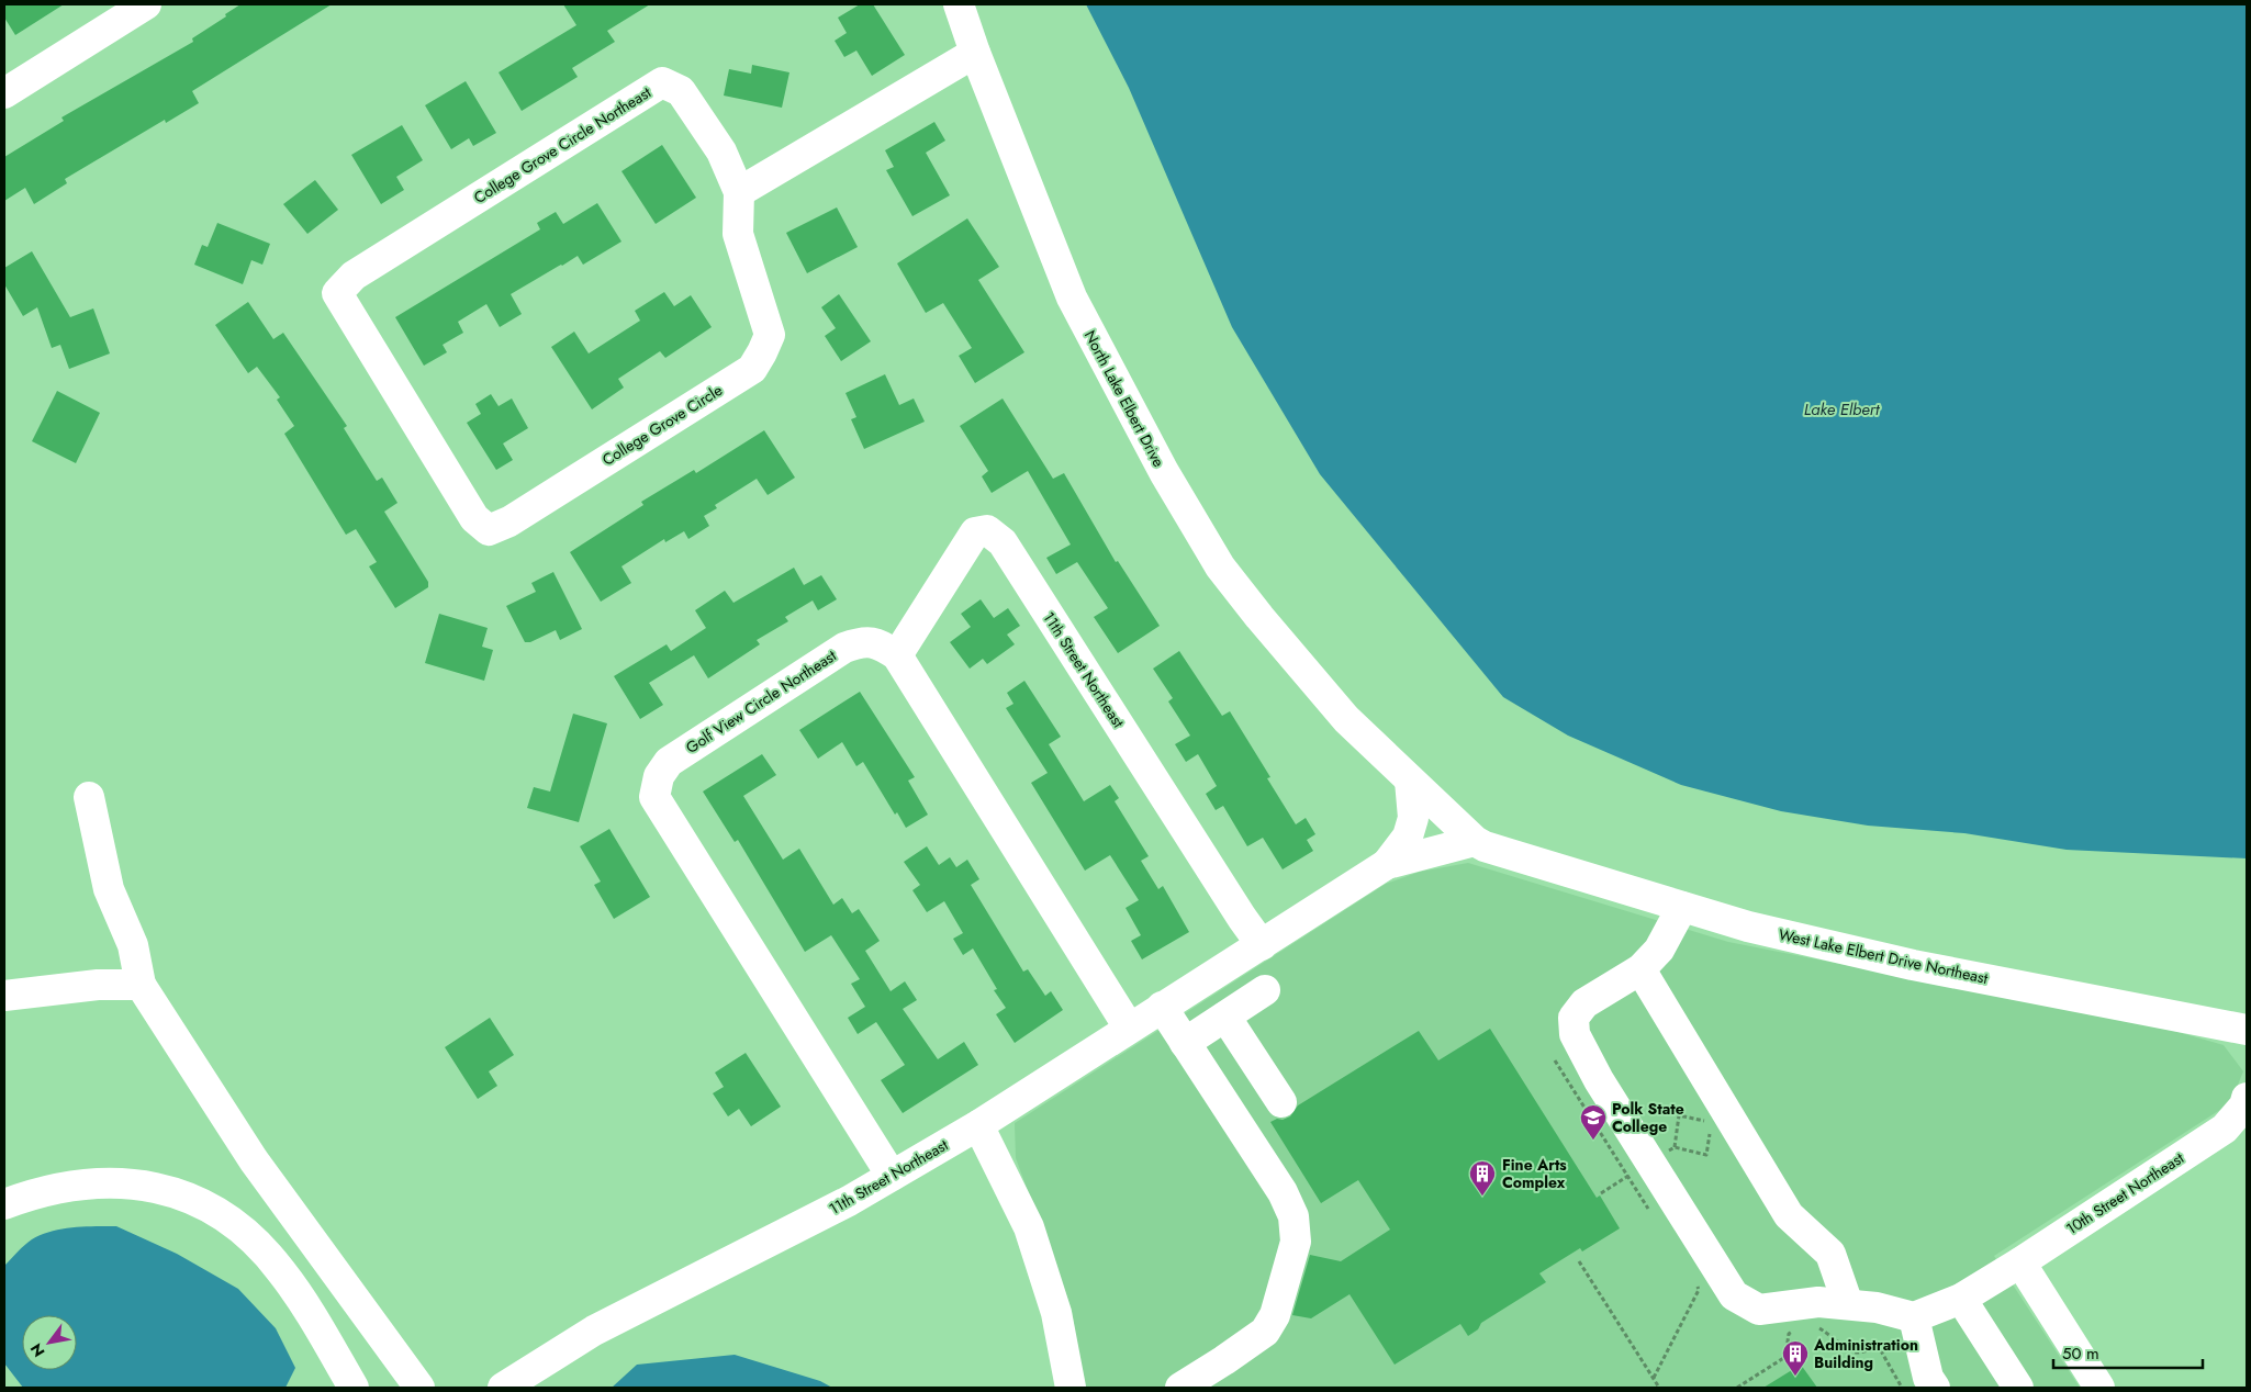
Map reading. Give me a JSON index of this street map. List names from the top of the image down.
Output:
{
  "streets": {
    "street": [
      "College Grove Circle Northeast",
      "North Lake Elbert Drive",
      "College Grove Circle",
      "11th Street Northeast",
      "Golf View Circle Northeast",
      "West Lake Elbert Drive Northeast",
      "10th Street Northeast"
    ]
  },
  "crossings": [
    ["College Grove Circle Northeast", "College Grove Circle"],
    ["North Lake Elbert Drive", "11th Street Northeast"],
    ["North Lake Elbert Drive", "West Lake Elbert Drive Northeast"],
    ["11th Street Northeast", "Golf View Circle Northeast"],
    ["11th Street Northeast", "West Lake Elbert Drive Northeast"]
  ],
  "water": ["Lake Elbert"],
  "places": {
    "school or university": ["Polk State College"],
    "building": ["Fine Arts Complex", "Administration Building"]
  },
  "scale_bar": "50 m",
  "north": "bottom left"
}
